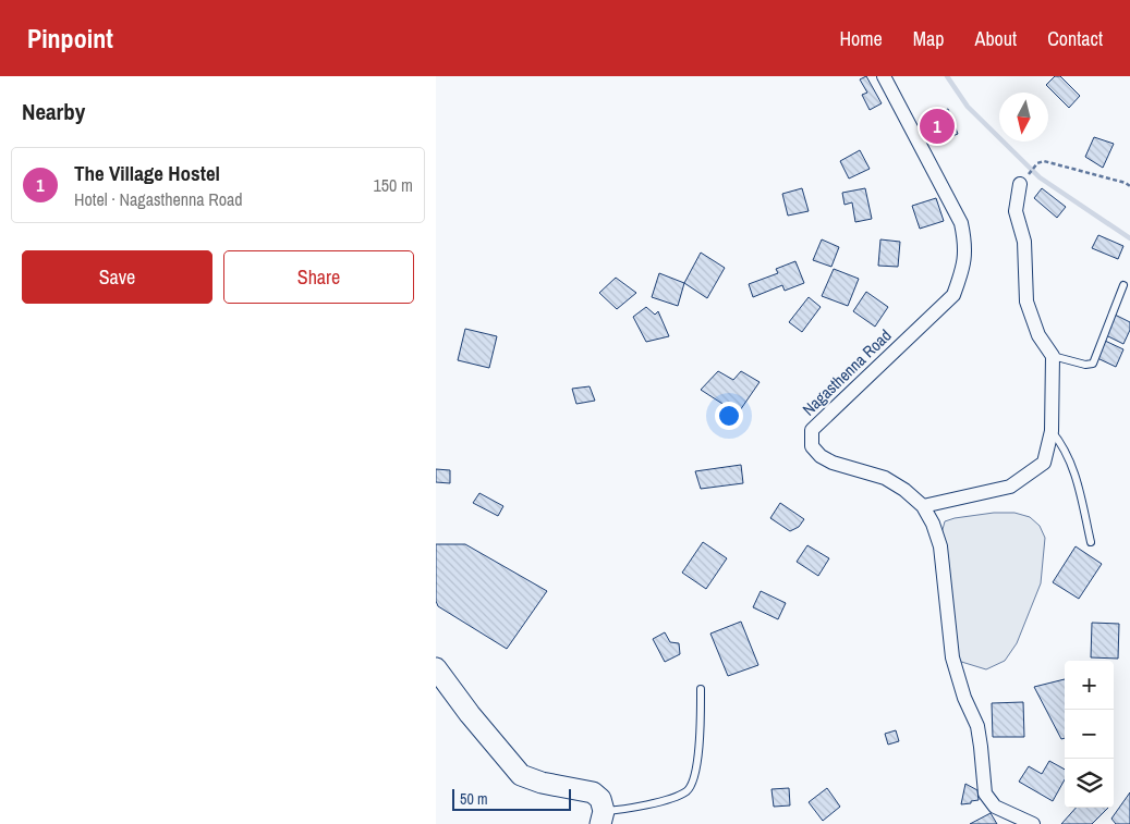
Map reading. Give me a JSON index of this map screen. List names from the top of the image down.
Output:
{
  "streets": {
    "street": ["Nagasthenna Road"]
  },
  "scale_bar": "50 m",
  "north": "bottom",
  "page": {
    "header": "Pinpoint",
    "nav": [
      "Home",
      "Map",
      "About",
      "Contact"
    ],
    "heading": "Nearby",
    "pins": "1",
    "list": [
      {
        "mark": "1",
        "name": "The Village Hostel",
        "note": "Hotel · Nagasthenna Road",
        "value": "150 m"
      }
    ],
    "buttons": ["Save", "Share"],
    "map_buttons": ["+", "−"],
    "scale": "50 m"
  }
}
